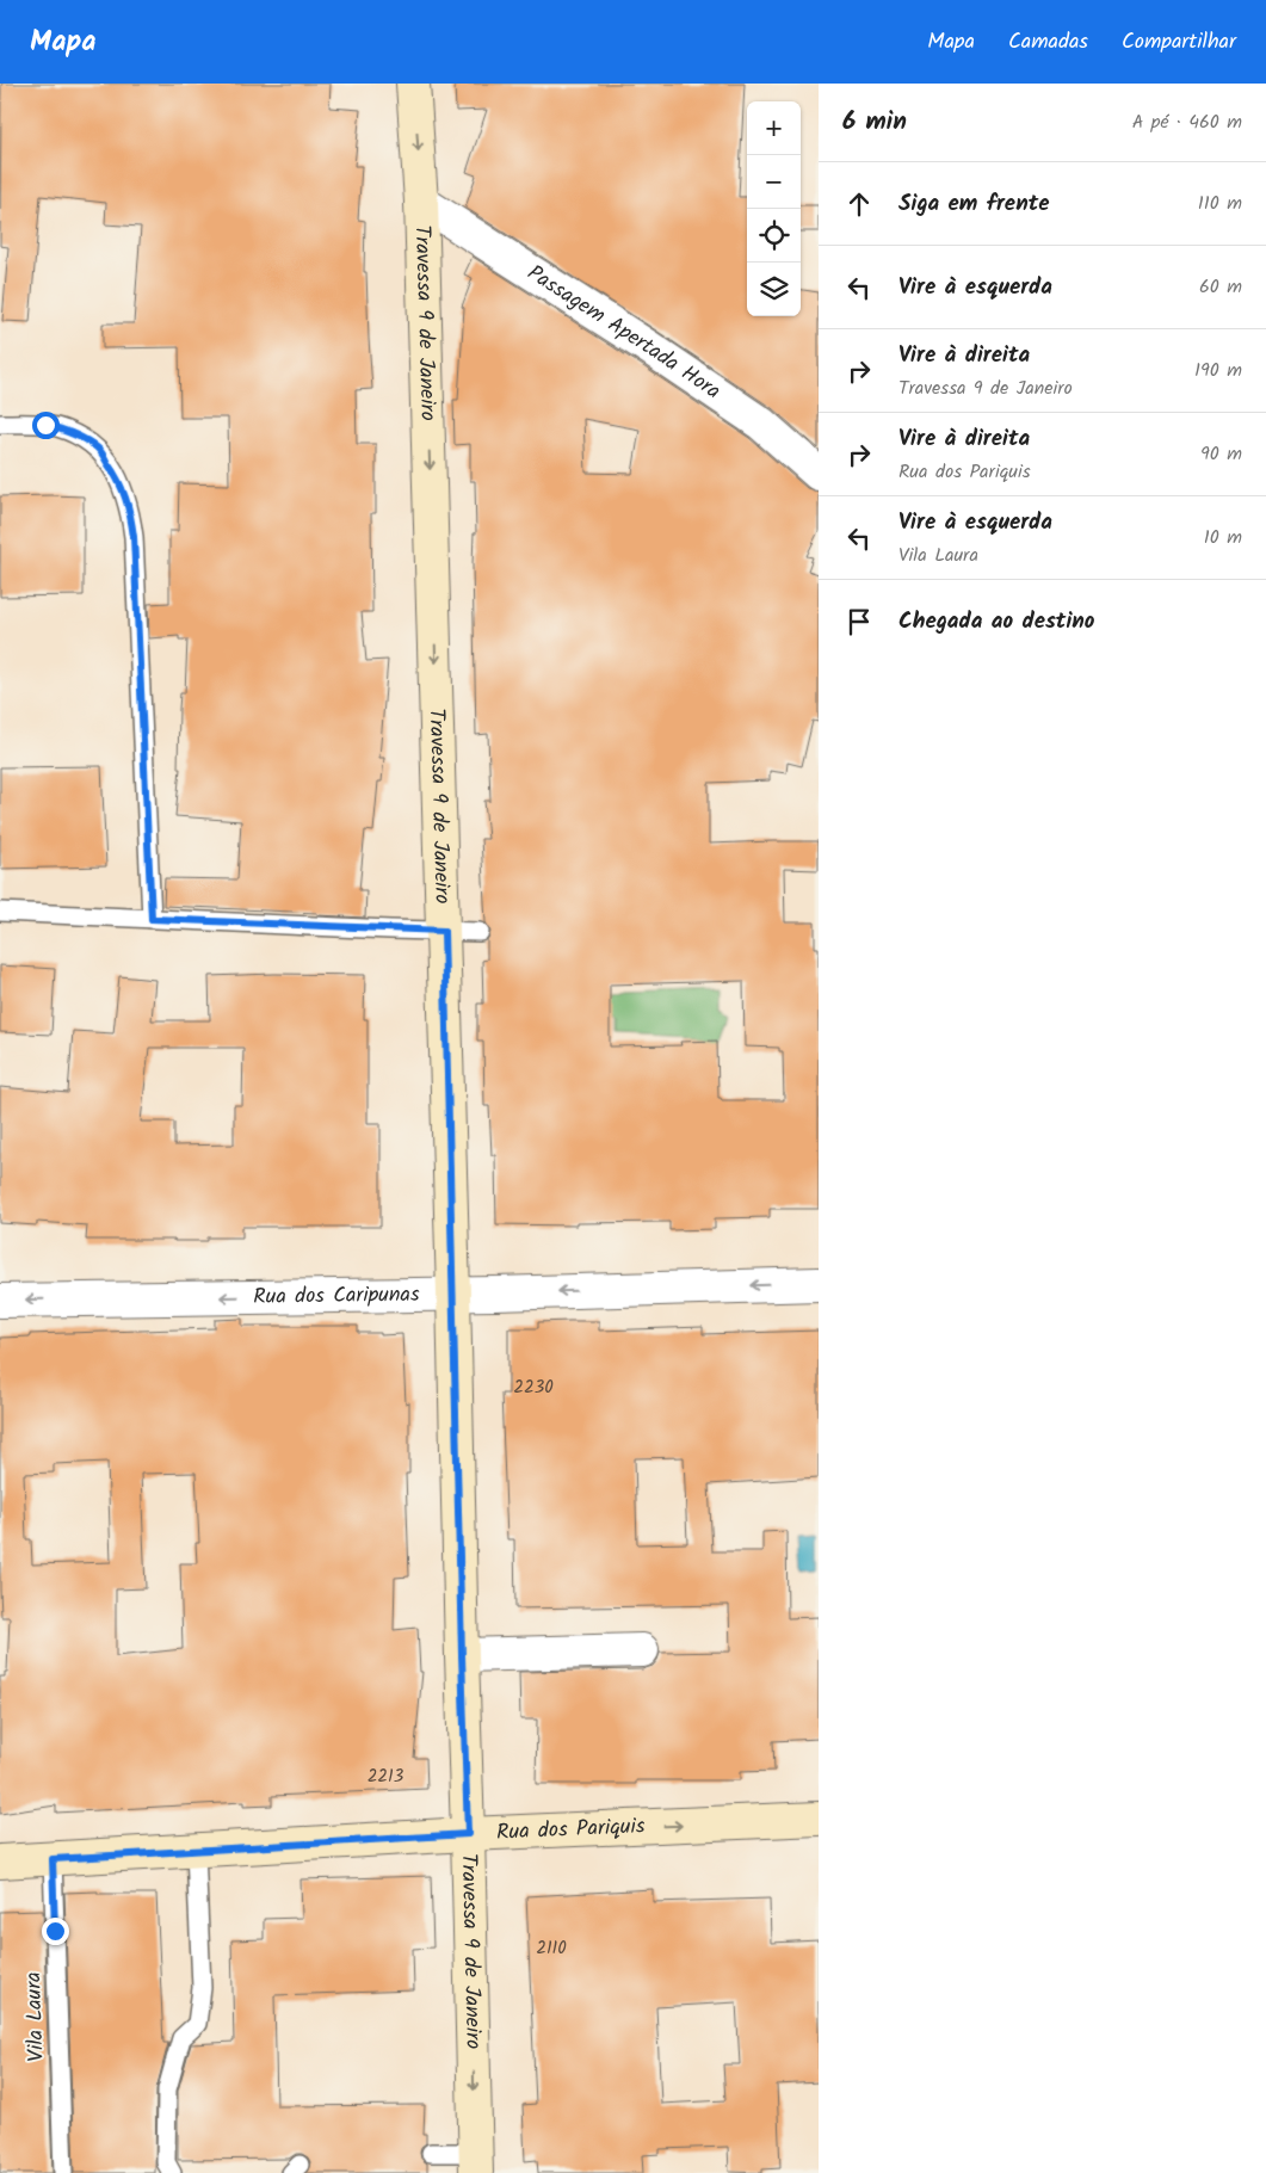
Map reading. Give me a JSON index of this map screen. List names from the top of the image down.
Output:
{
  "streets": {
    "main road": ["Travessa 9 de Janeiro", "Rua dos Pariquis"],
    "street": ["Passagem Apertada Hora", "Rua dos Caripunas"],
    "lane": ["Vila Laura"]
  },
  "crossings": [
    ["Travessa 9 de Janeiro", "Passagem Apertada Hora"],
    ["Travessa 9 de Janeiro", "Rua dos Caripunas"],
    ["Travessa 9 de Janeiro", "Rua dos Pariquis"],
    ["Rua dos Pariquis", "Vila Laura"]
  ],
  "one_way": ["Travessa 9 de Janeiro", "Rua dos Caripunas", "Rua dos Pariquis"],
  "house_numbers": ["2230", "2213", "2110"],
  "page": {
    "header": "Mapa",
    "nav": ["Mapa", "Camadas", "Compartilhar"],
    "heading": ["6 min", "A pé · 460 m"],
    "map_buttons": ["+", "−"],
    "list": [
      ["Siga em frente", "110 m"],
      ["Vire à esquerda", "60 m"],
      ["Vire à direita", "Travessa 9 de Janeiro", "190 m"],
      ["Vire à direita", "Rua dos Pariquis", "90 m"],
      ["Vire à esquerda", "Vila Laura", "10 m"],
      "Chegada ao destino"
    ]
  }
}
